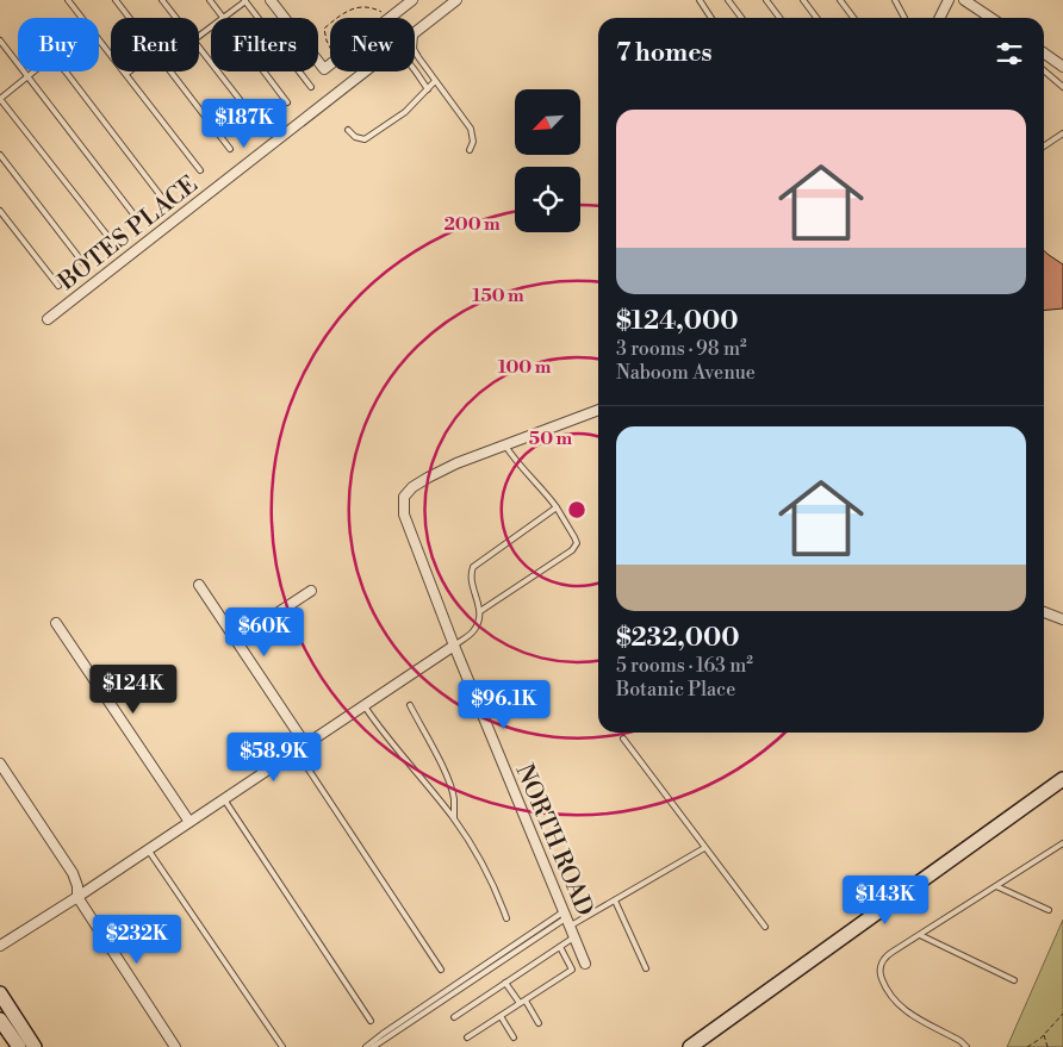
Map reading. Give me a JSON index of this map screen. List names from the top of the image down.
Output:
{
  "streets": {
    "street": ["BOTES PLACE", "NORTH ROAD"]
  },
  "north": "bottom left",
  "page": {
    "chip": [
      "Buy",
      "Rent",
      "Filters",
      "New"
    ],
    "heading": "7 homes",
    "list": [
      {
        "name": "$124,000",
        "note": "3 rooms · 98 m² · Naboom Avenue"
      },
      {
        "name": "$232,000",
        "note": "5 rooms · 163 m² · Botanic Place"
      }
    ],
    "price": [
      "$187K",
      "$60K",
      "$124K",
      "$96.1K",
      "$58.9K",
      "$143K",
      "$232K"
    ]
  },
  "rings": [
    "200 m",
    "150 m",
    "100 m",
    "50 m"
  ]
}
